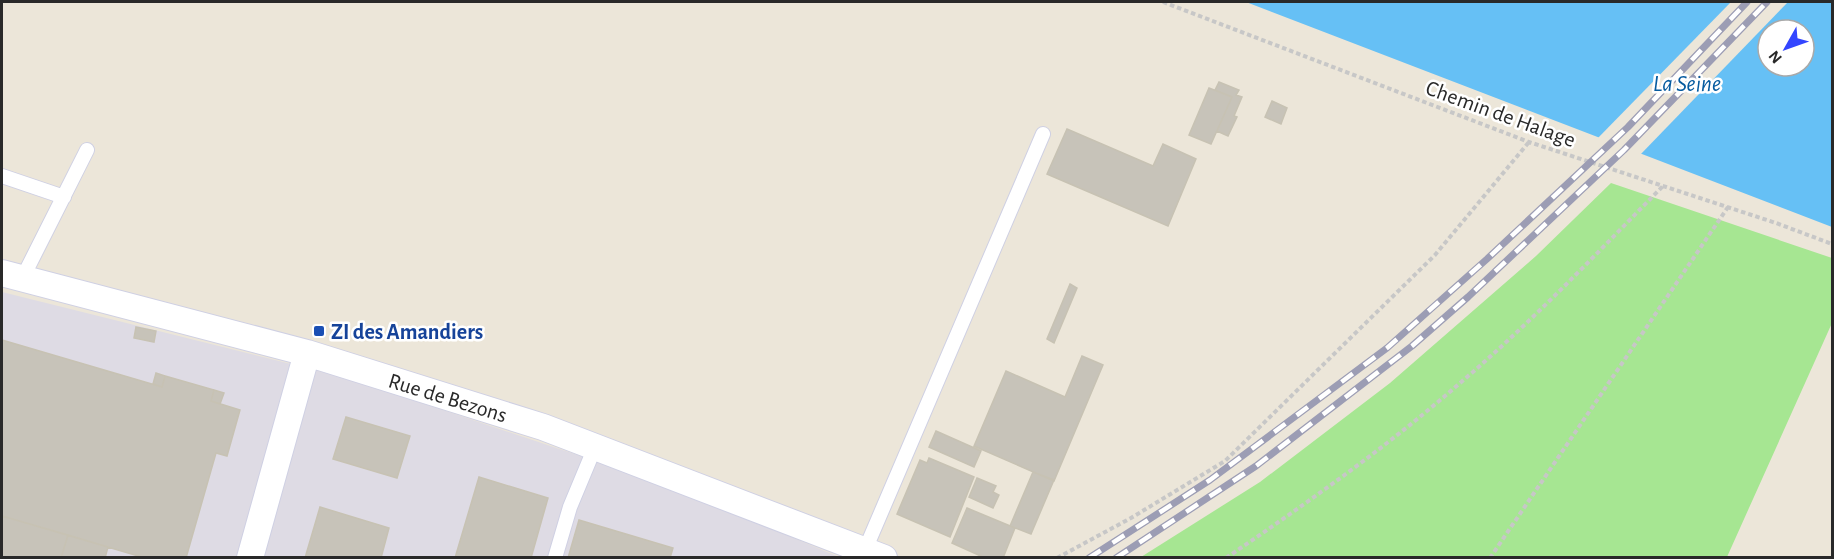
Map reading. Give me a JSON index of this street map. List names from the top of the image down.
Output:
{
  "streets": {
    "street": ["Rue de Bezons"],
    "path": ["Chemin de Halage"]
  },
  "water": ["La Seine"],
  "places": {
    "transit": ["ZI des Amandiers"]
  },
  "north": "bottom left"
}
